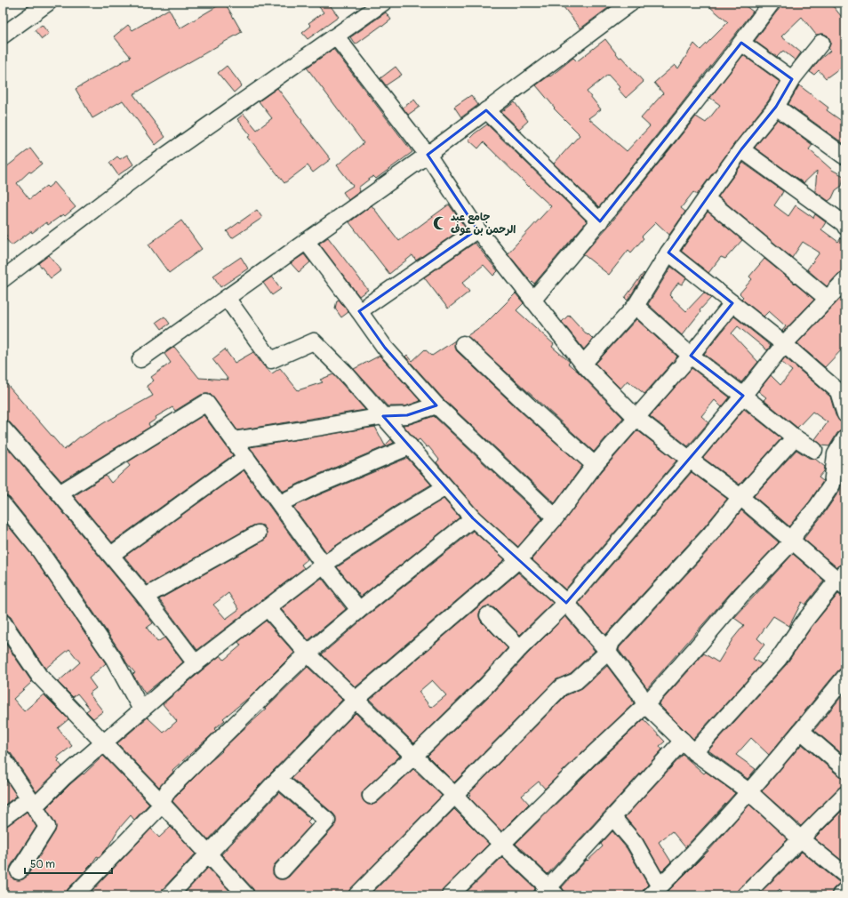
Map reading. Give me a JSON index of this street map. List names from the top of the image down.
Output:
{
  "places": {
    "mosque": ["جامع عبد الرحمن بن عوف"]
  },
  "scale_bar": "50 m"
}
